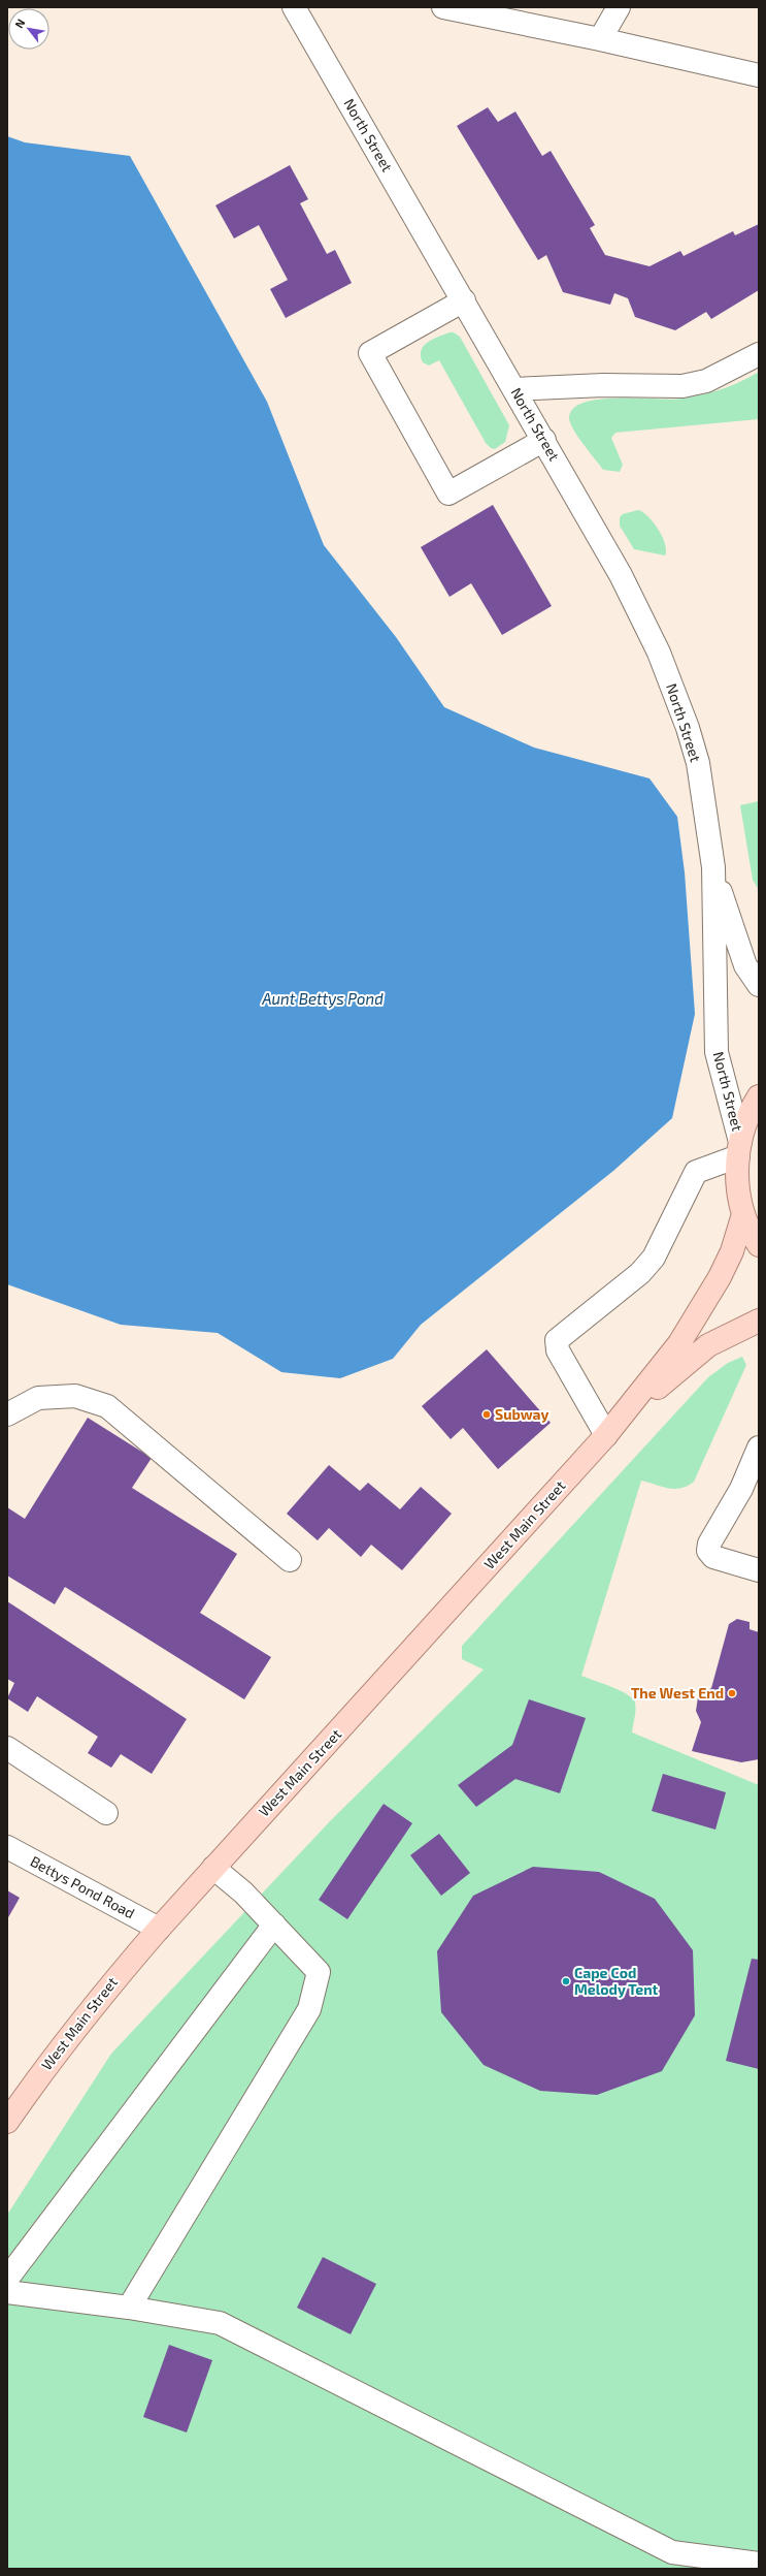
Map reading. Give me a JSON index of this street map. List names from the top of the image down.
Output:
{
  "streets": {
    "main road": ["West Main Street"],
    "street": ["North Street", "Bettys Pond Road"]
  },
  "crossings": [
    ["West Main Street", "Bettys Pond Road"]
  ],
  "water": ["Aunt Bettys Pond"],
  "places": ["Subway", "The West End", "Cape Cod Melody Tent"],
  "north": "top left"
}
